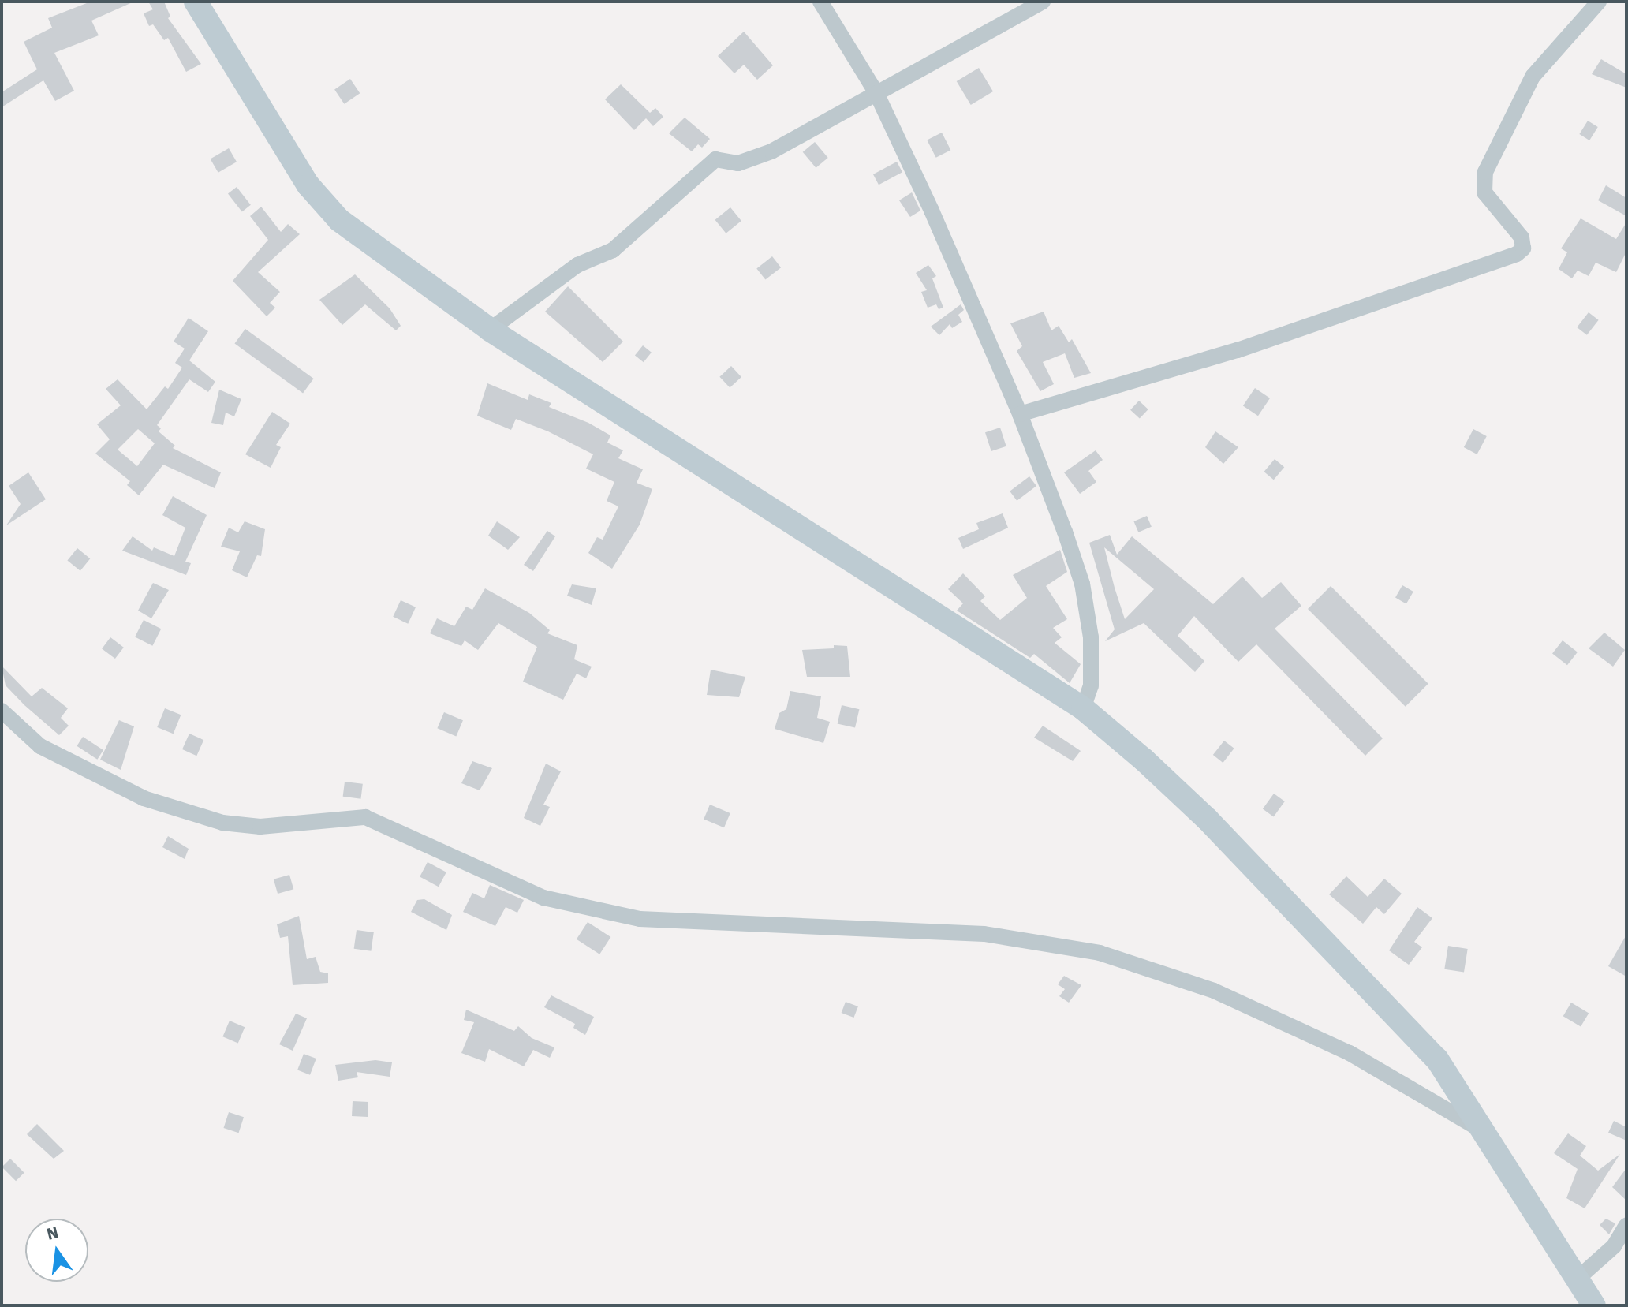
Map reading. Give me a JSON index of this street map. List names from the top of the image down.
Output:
{
  "north": "top"
}
